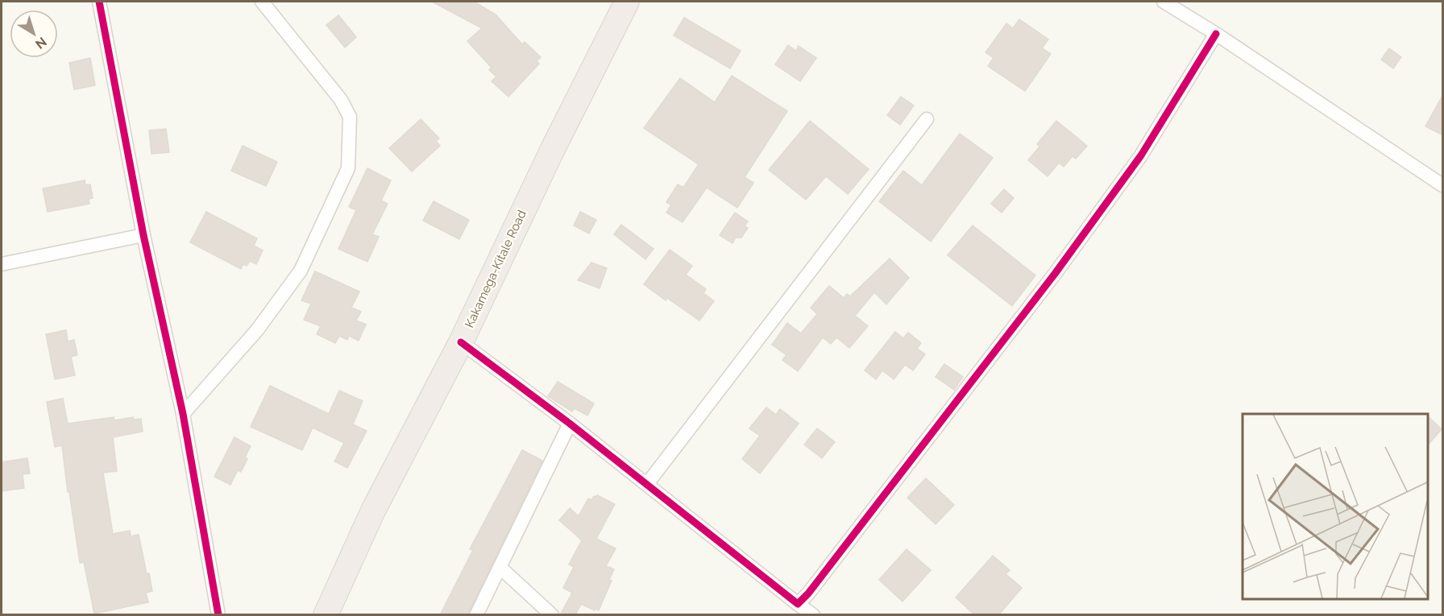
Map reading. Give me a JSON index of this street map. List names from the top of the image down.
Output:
{
  "streets": {
    "highway": ["Kakamega-Kitale Road"]
  },
  "north": "bottom right"
}
